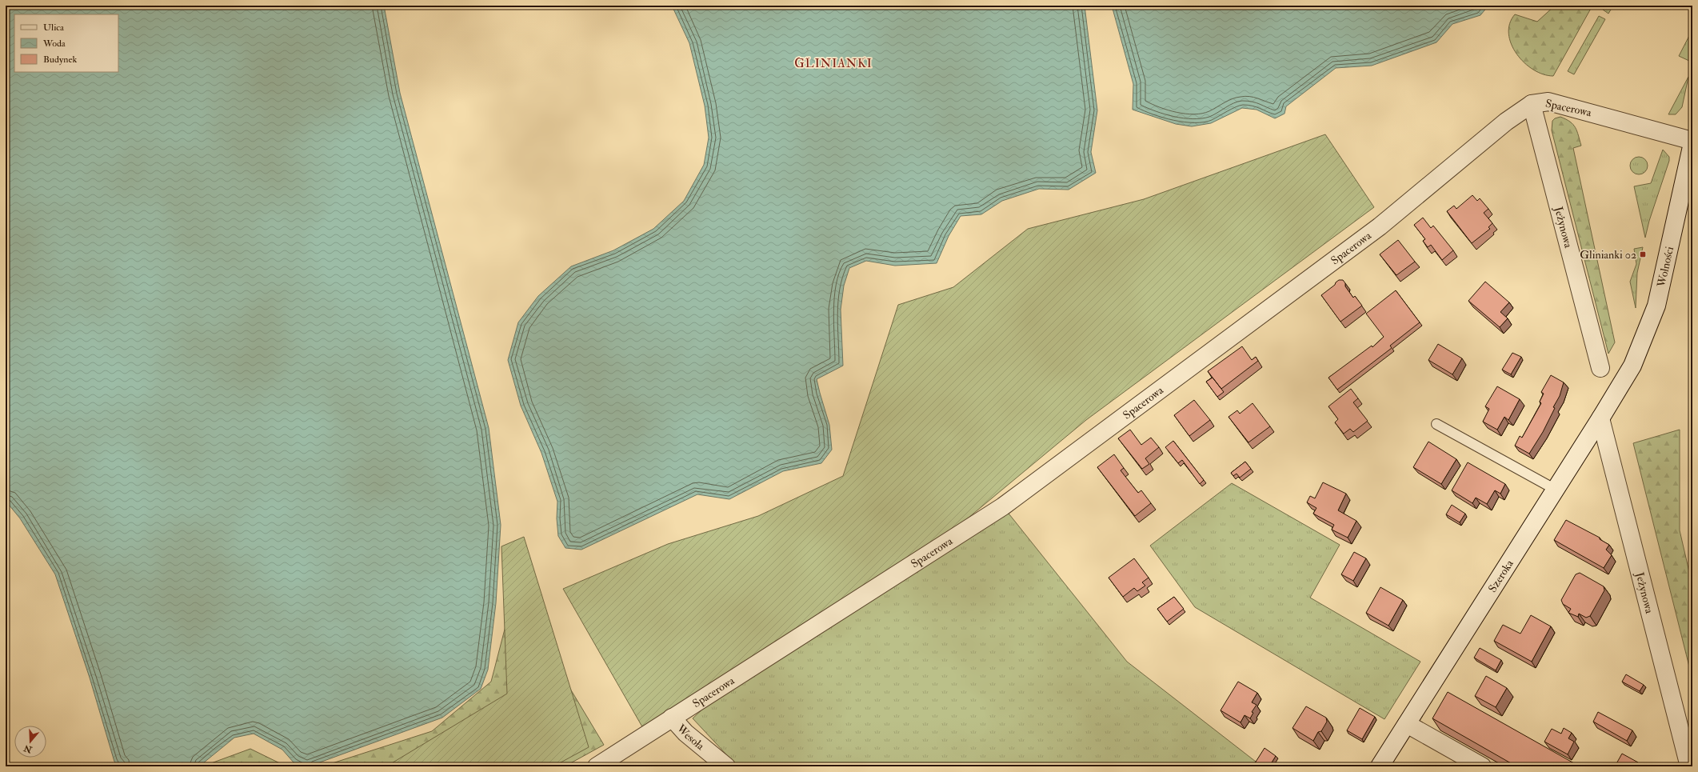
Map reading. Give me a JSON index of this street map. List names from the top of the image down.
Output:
{
  "streets": {
    "street": [
      "Spacerowa",
      "Jeżynowa",
      "Wolności",
      "Szeroka",
      "Wesoła"
    ]
  },
  "crossings": [
    ["Spacerowa", "Jeżynowa"],
    ["Spacerowa", "Wesoła"],
    ["Jeżynowa", "Szeroka"],
    ["Wolności", "Szeroka"]
  ],
  "districts": ["GLINIANKI"],
  "places": {
    "transit": ["Glinianki 02"]
  },
  "legend": ["Ulica", "Woda", "Budynek"],
  "north": "bottom"
}
